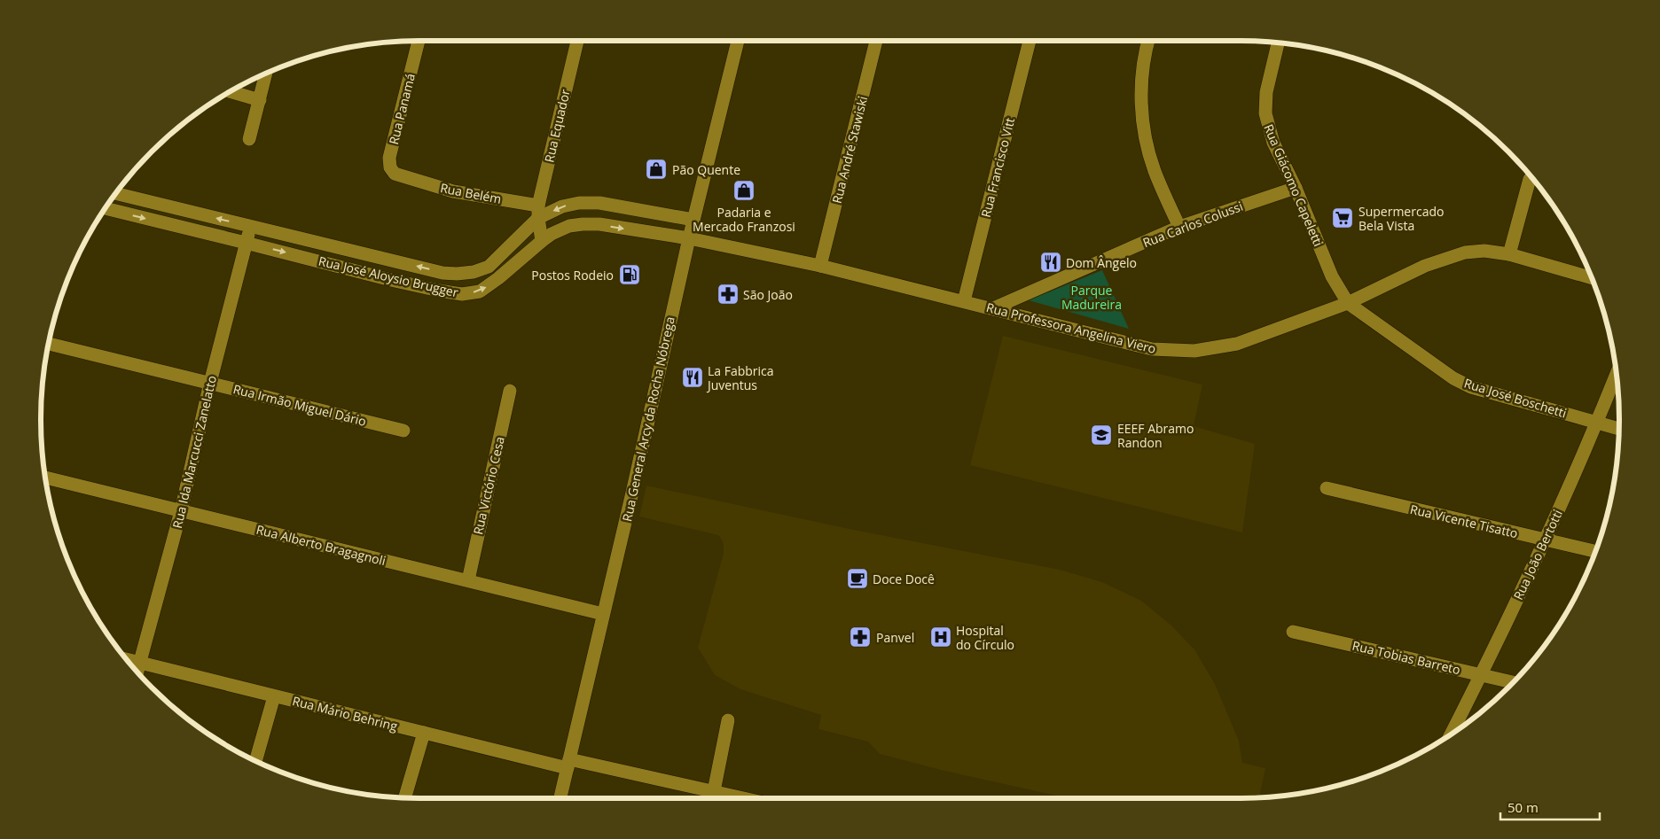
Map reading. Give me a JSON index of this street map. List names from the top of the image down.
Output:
{
  "streets": {
    "street": [
      "Rua Panamá",
      "Rua Equador",
      "Rua André Stawiski",
      "Rua Francisco Vitt",
      "Rua Giácomo Capeletti",
      "Rua Belém",
      "Rua Carlos Colussi",
      "Rua José Aloysio Brugger",
      "Rua Professora Angelina Viero",
      "Rua José Boschetti",
      "Rua Irmão Miguel Dário",
      "Rua General Arcy da Rocha Nóbrega",
      "Rua Ida Marcucci Zanelatto",
      "Rua Victório Cesa",
      "Rua Vicente Tisatto",
      "Rua Alberto Bragagnoli",
      "Rua João Bertotti",
      "Rua Tobias Barreto",
      "Rua Mário Behring"
    ]
  },
  "crossings": [
    ["Rua Panamá", "Rua Belém"],
    ["Rua Equador", "Rua Belém"],
    ["Rua Equador", "Rua José Aloysio Brugger"],
    ["Rua André Stawiski", "Rua Professora Angelina Viero"],
    ["Rua Francisco Vitt", "Rua Professora Angelina Viero"],
    ["Rua Giácomo Capeletti", "Rua Carlos Colussi"],
    ["Rua Giácomo Capeletti", "Rua Professora Angelina Viero"],
    ["Rua Giácomo Capeletti", "Rua José Boschetti"],
    ["Rua Belém", "Rua José Aloysio Brugger"],
    ["Rua Carlos Colussi", "Rua Professora Angelina Viero"],
    ["Rua José Aloysio Brugger", "Rua Professora Angelina Viero"],
    ["Rua José Aloysio Brugger", "Rua General Arcy da Rocha Nóbrega"],
    ["Rua José Aloysio Brugger", "Rua Ida Marcucci Zanelatto"],
    ["Rua Professora Angelina Viero", "Rua José Boschetti"],
    ["Rua Professora Angelina Viero", "Rua General Arcy da Rocha Nóbrega"],
    ["Rua José Boschetti", "Rua João Bertotti"],
    ["Rua Irmão Miguel Dário", "Rua Ida Marcucci Zanelatto"],
    ["Rua General Arcy da Rocha Nóbrega", "Rua Alberto Bragagnoli"],
    ["Rua General Arcy da Rocha Nóbrega", "Rua Mário Behring"],
    ["Rua Ida Marcucci Zanelatto", "Rua Alberto Bragagnoli"],
    ["Rua Ida Marcucci Zanelatto", "Rua Mário Behring"],
    ["Rua Victório Cesa", "Rua Alberto Bragagnoli"],
    ["Rua Vicente Tisatto", "Rua João Bertotti"],
    ["Rua João Bertotti", "Rua Tobias Barreto"]
  ],
  "parks": ["Parque Madureira"],
  "places": {
    "shop": ["Pão Quente", "Padaria e Mercado Franzosi"],
    "supermarket": ["Supermercado Bela Vista"],
    "restaurant": ["Dom Ângelo", "La Fabbrica Juventus"],
    "fuel station": ["Postos Rodeio"],
    "pharmacy": ["São João", "Panvel"],
    "school or university": ["EEEF Abramo Randon"],
    "cafe": ["Doce Docê"],
    "hospital": ["Hospital do Círculo"]
  },
  "scale_bar": "50 m"
}
